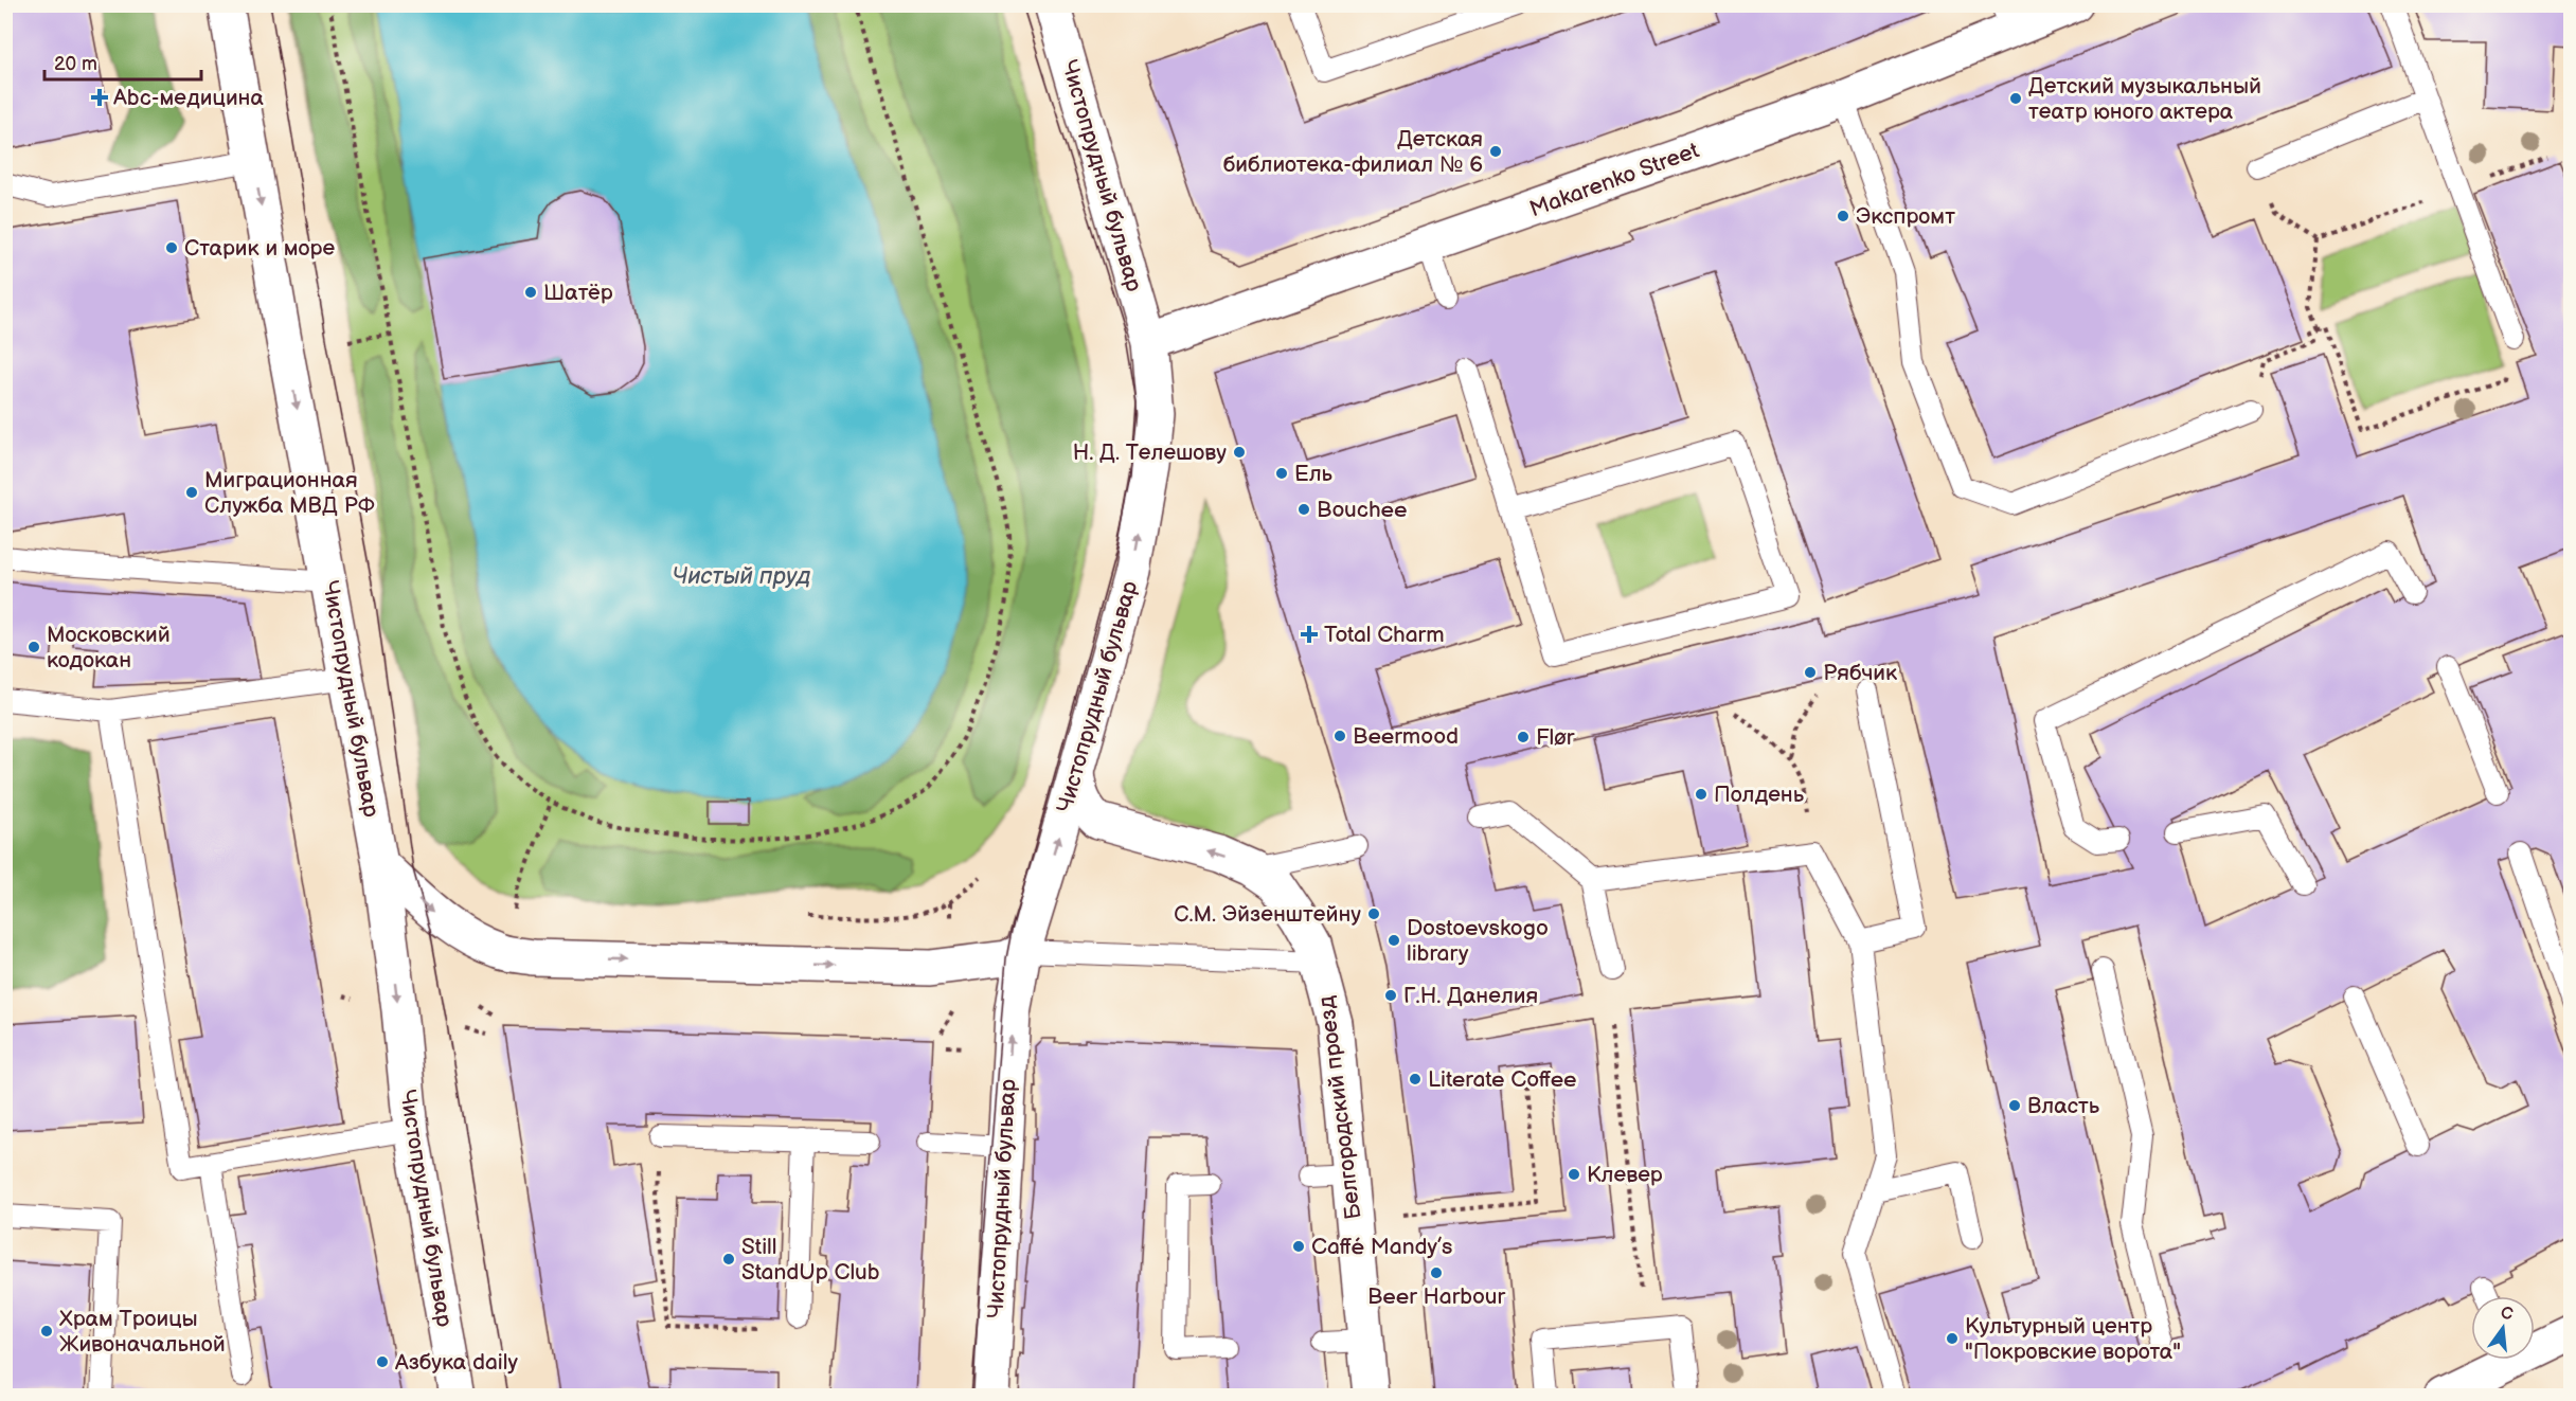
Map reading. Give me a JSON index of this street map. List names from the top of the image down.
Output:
{
  "streets": {
    "main road": ["Чистопрудный бульвар", "Makarenko Street", "Белгородский проезд"]
  },
  "crossings": [
    ["Чистопрудный бульвар", "Makarenko Street"],
    ["Чистопрудный бульвар", "Белгородский проезд"]
  ],
  "water": ["Чистый пруд"],
  "places": {
    "health": ["Abc-медицина", "Total Charm"],
    "other": [
      "Детский музыкальный театр юного актера",
      "Детская библиотека-филиал № 6",
      "Экспромт",
      "Старик и море",
      "Шатёр",
      "Н. Д. Телешову",
      "Ель",
      "Миграционная Служба МВД РФ",
      "Bouchee",
      "Московский кодокан",
      "Рябчик",
      "Beermood",
      "Flør",
      "Полдень",
      "С.М. Эйзенштейну",
      "Dostoevskogo library",
      "Г.Н. Данелия",
      "Literate Coffee",
      "Власть",
      "Клевер",
      "Caffé Mandy’s",
      "Still StandUp Club",
      "Beer Harbour",
      "Храм Троицы Живоначальной",
      "Культурный центр \"Покровские ворота\"",
      "Азбука daily"
    ]
  },
  "scale_bar": "20 m",
  "north": "top"
}
